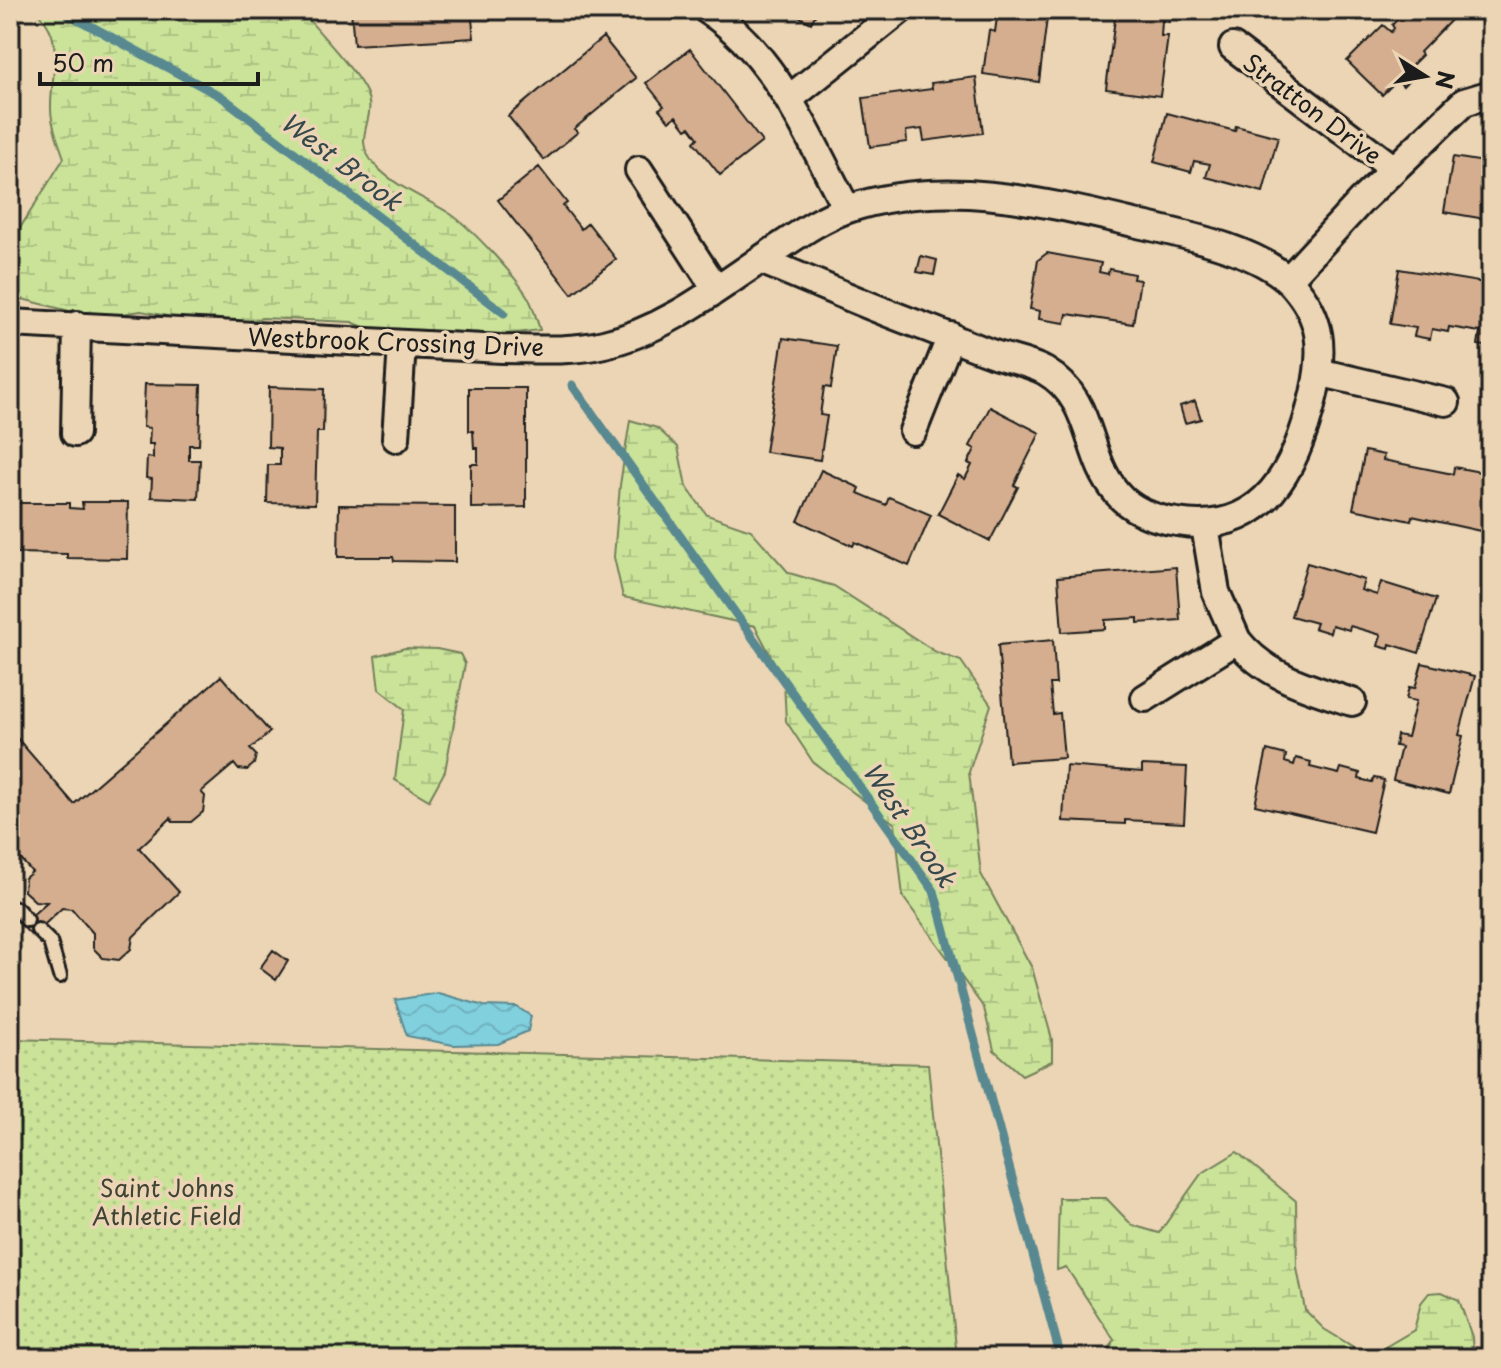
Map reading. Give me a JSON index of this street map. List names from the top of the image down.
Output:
{
  "streets": {
    "street": ["Stratton Drive", "Westbrook Crossing Drive"]
  },
  "crossings": [
    ["Stratton Drive", "Westbrook Crossing Drive"]
  ],
  "water": ["West Brook"],
  "parks": ["Saint Johns Athletic Field"],
  "scale_bar": "50 m",
  "north": "right"
}
